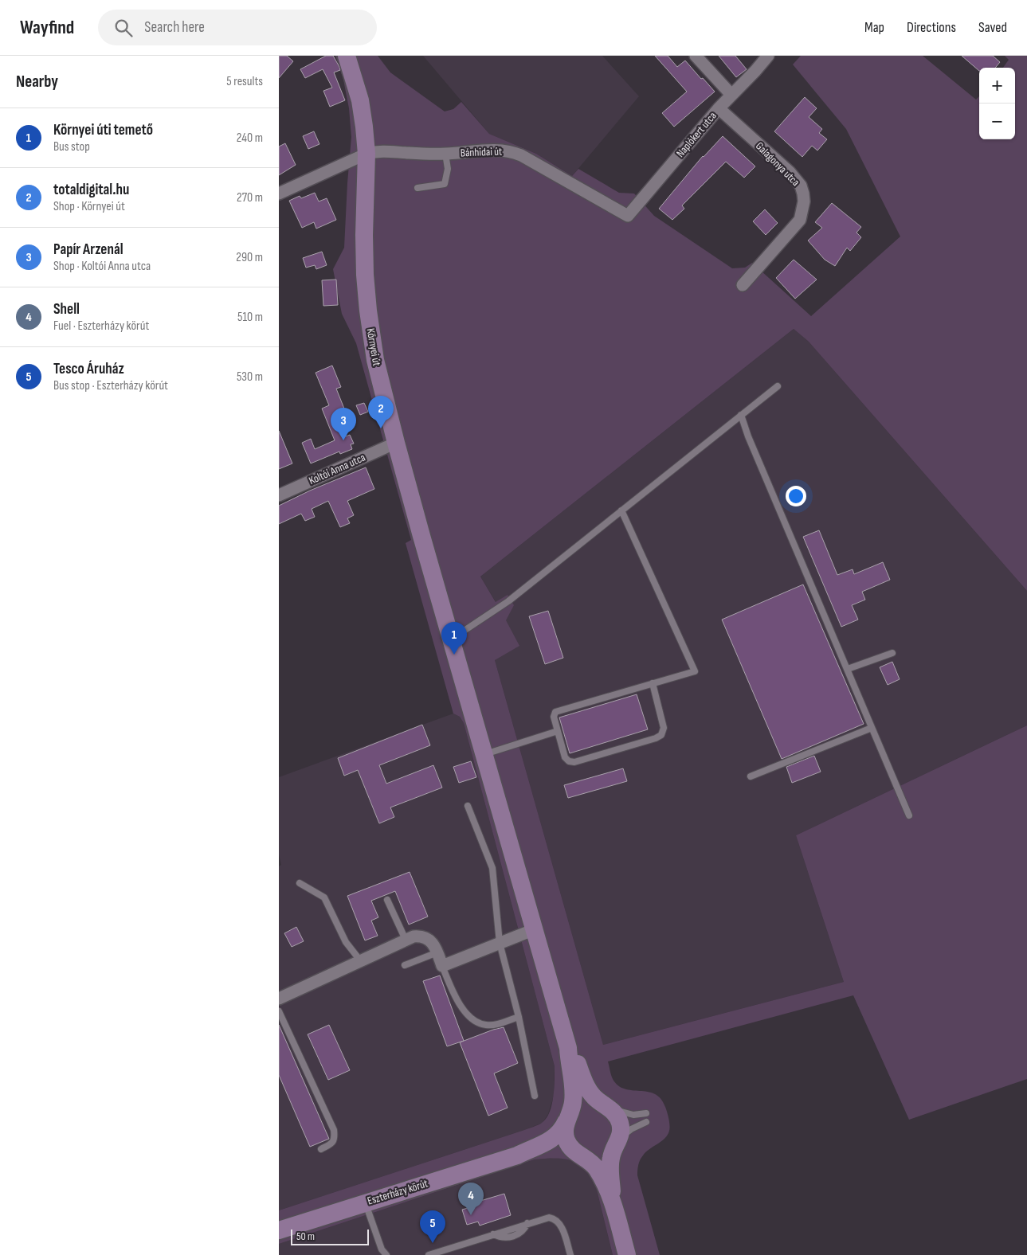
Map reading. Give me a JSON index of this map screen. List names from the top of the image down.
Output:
{
  "streets": {
    "main road": ["Környei út", "Eszterházy körút"],
    "street": [
      "Naplókert utca",
      "Bánhidai út",
      "Galagonya utca",
      "Koltói Anna utca"
    ]
  },
  "crossings": [
    ["Naplókert utca", "Bánhidai út"],
    ["Naplókert utca", "Galagonya utca"],
    ["Bánhidai út", "Környei út"],
    ["Környei út", "Koltói Anna utca"]
  ],
  "scale_bar": "50 m",
  "page": {
    "header": "Wayfind",
    "search": "Search here",
    "nav": ["Map", "Directions", "Saved"],
    "heading": ["Nearby", "5 results"],
    "map_buttons": ["+", "−"],
    "list": [
      {
        "mark": "1",
        "name": "Környei úti temető",
        "note": "Bus stop",
        "value": "240 m"
      },
      {
        "mark": "2",
        "name": "totaldigital.hu",
        "note": "Shop · Környei út",
        "value": "270 m"
      },
      {
        "mark": "3",
        "name": "Papír Arzenál",
        "note": "Shop · Koltói Anna utca",
        "value": "290 m"
      },
      {
        "mark": "4",
        "name": "Shell",
        "note": "Fuel · Eszterházy körút",
        "value": "510 m"
      },
      {
        "mark": "5",
        "name": "Tesco Áruház",
        "note": "Bus stop · Eszterházy körút",
        "value": "530 m"
      }
    ],
    "pins": [
      "2",
      "3",
      "1",
      "4",
      "5"
    ],
    "scale": "50 m"
  }
}
